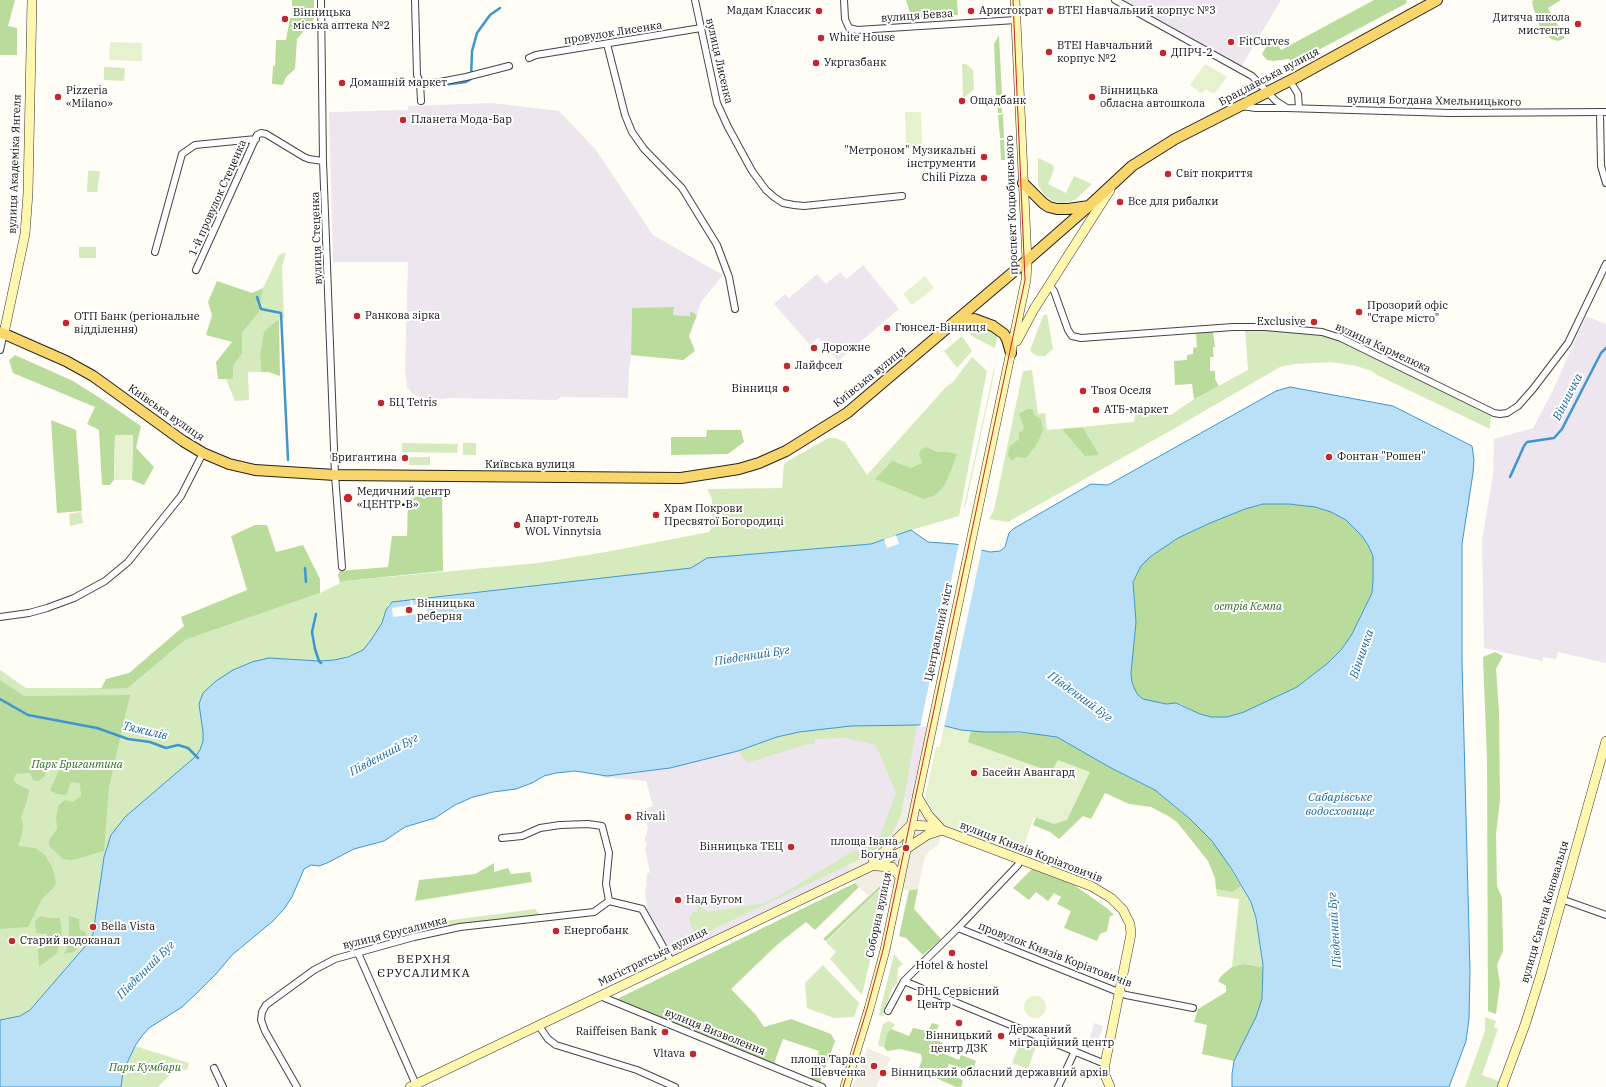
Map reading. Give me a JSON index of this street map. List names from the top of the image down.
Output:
{
  "streets": {
    "main road": ["Брацлавська вулиця", "Київська вулиця"],
    "street": [
      "вулиця Бевза",
      "провулок Лисенка",
      "вулиця Лисенка",
      "вулиця Богдана Хмельницького",
      "вулиця Академіка Янгеля",
      "1-й провулок Стеценка",
      "проспект Коцюбинського",
      "вулиця Стеценка",
      "вулиця Кармелюка",
      "Центральний міст",
      "вулиця Князів Коріатовичів",
      "вулиця Євгена Коновальця",
      "Соборна вулиця",
      "вулиця Єрусалимка",
      "провулок Князів Коріатовичів",
      "Магістратська вулиця",
      "вулиця Визволення"
    ]
  },
  "crossings": [
    ["вулиця Бевза", "проспект Коцюбинського"],
    ["провулок Лисенка", "вулиця Лисенка"],
    ["Брацлавська вулиця", "вулиця Богдана Хмельницького"],
    ["Брацлавська вулиця", "проспект Коцюбинського"],
    ["Брацлавська вулиця", "Київська вулиця"],
    ["вулиця Академіка Янгеля", "Київська вулиця"],
    ["1-й провулок Стеценка", "вулиця Стеценка"],
    ["проспект Коцюбинського", "Київська вулиця"],
    ["проспект Коцюбинського", "Центральний міст"],
    ["вулиця Стеценка", "Київська вулиця"],
    ["Центральний міст", "Соборна вулиця"],
    ["вулиця Князів Коріатовичів", "Соборна вулиця"],
    ["вулиця Князів Коріатовичів", "провулок Князів Коріатовичів"],
    ["вулиця Князів Коріатовичів", "Магістратська вулиця"],
    ["Соборна вулиця", "Магістратська вулиця"],
    ["Магістратська вулиця", "вулиця Визволення"]
  ],
  "districts": ["ВЕРХНЯ ЄРУСАЛИМКА"],
  "water": [
    "Вінничка",
    "Південний Буг",
    "Тяжилів",
    "Сабарівське водосховище"
  ],
  "parks": ["острів Кемпа", "Парк Бригантина", "Парк Кумбари"],
  "places": [
    "Мадам Классик",
    "Аристократ",
    "ВТЕІ Навчальний корпус №3",
    "Вінницька міська аптека №2",
    "Дитяча школа мистецтв",
    "White House",
    "FitCurves",
    "ВТЕІ Навчальний корпус №2",
    "ДПРЧ-2",
    "Укргазбанк",
    "Домашній маркет",
    "Pizzeria «Milano»",
    "Вінницька обласна автошкола",
    "Ощадбанк",
    "Планета Мода-Бар",
    "\"Метроном\" Музикальні інструменти",
    "Світ покриття",
    "Chili Pizza",
    "Все для рибалки",
    "Прозорий офіс \"Старе місто\"",
    "Ранкова зірка",
    "Exclusive",
    "ОТП Банк (регіональне відділення)",
    "Гюнсел-Вінниця",
    "Дорожне",
    "Лайфсел",
    "Вінниця",
    "Твоя Оселя",
    "БЦ Tetris",
    "АТБ-маркет",
    "Фонтан \"Рошен\"",
    "Бригантина",
    "Медичний центр «ЦЕНТР•В»",
    "Храм Покрови Пресвятої Богородиці",
    "Апарт-готель WOL Vinnytsia",
    "Вінницька реберня",
    "Басейн Авангард",
    "Rivali",
    "Вінницька ТЕЦ",
    "площа Івана Богуна",
    "Над Бугом",
    "Bella Vista",
    "Енергобанк",
    "Старий водоканал",
    "Hotel & hostel",
    "DHL Сервісний Центр",
    "Вінницький центр ДЗК",
    "Raiffeisen Bank",
    "Державний міграційний центр",
    "Vltava",
    "площа Тараса Шевченка",
    "Вінницький обласний державний архів"
  ]
}
